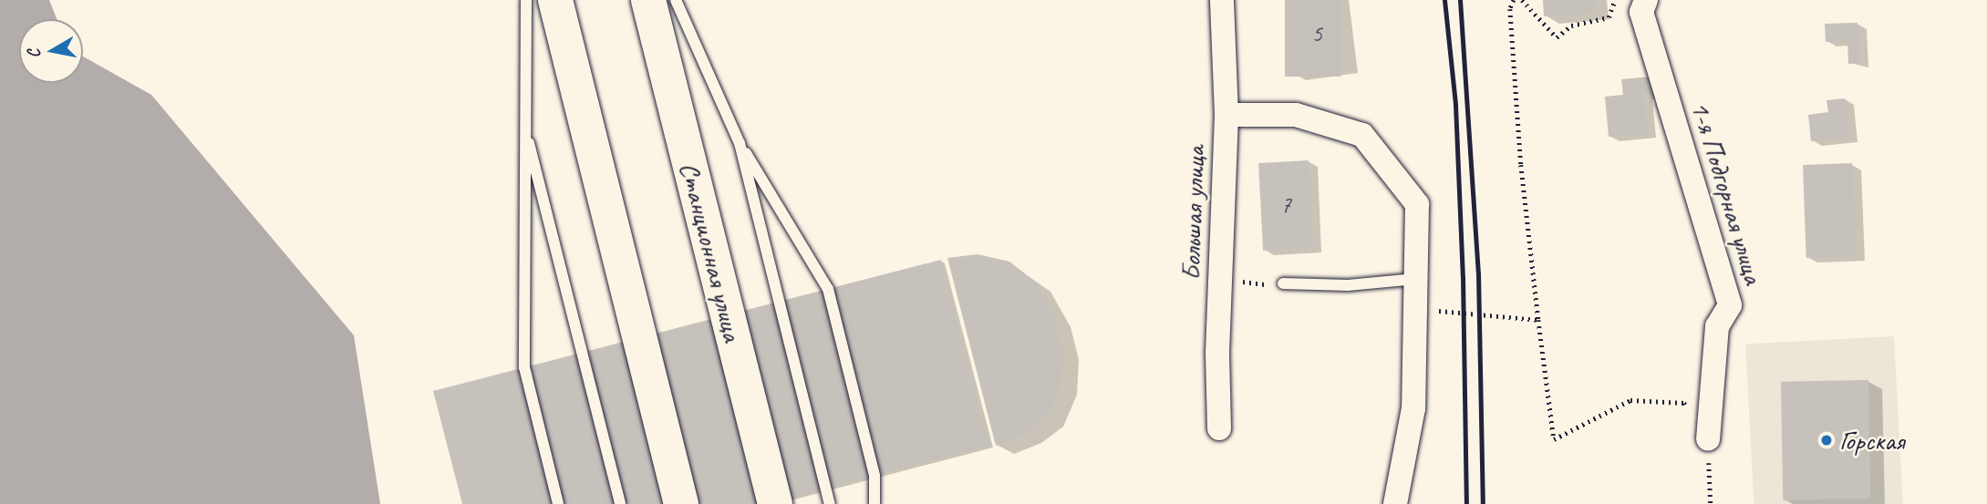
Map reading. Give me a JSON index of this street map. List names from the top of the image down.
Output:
{
  "streets": {
    "main road": ["Станционная улица"],
    "street": ["1-я Подгорная улица", "Большая улица"]
  },
  "places": ["Горская"],
  "house_numbers": ["5", "7"],
  "north": "left"
}
